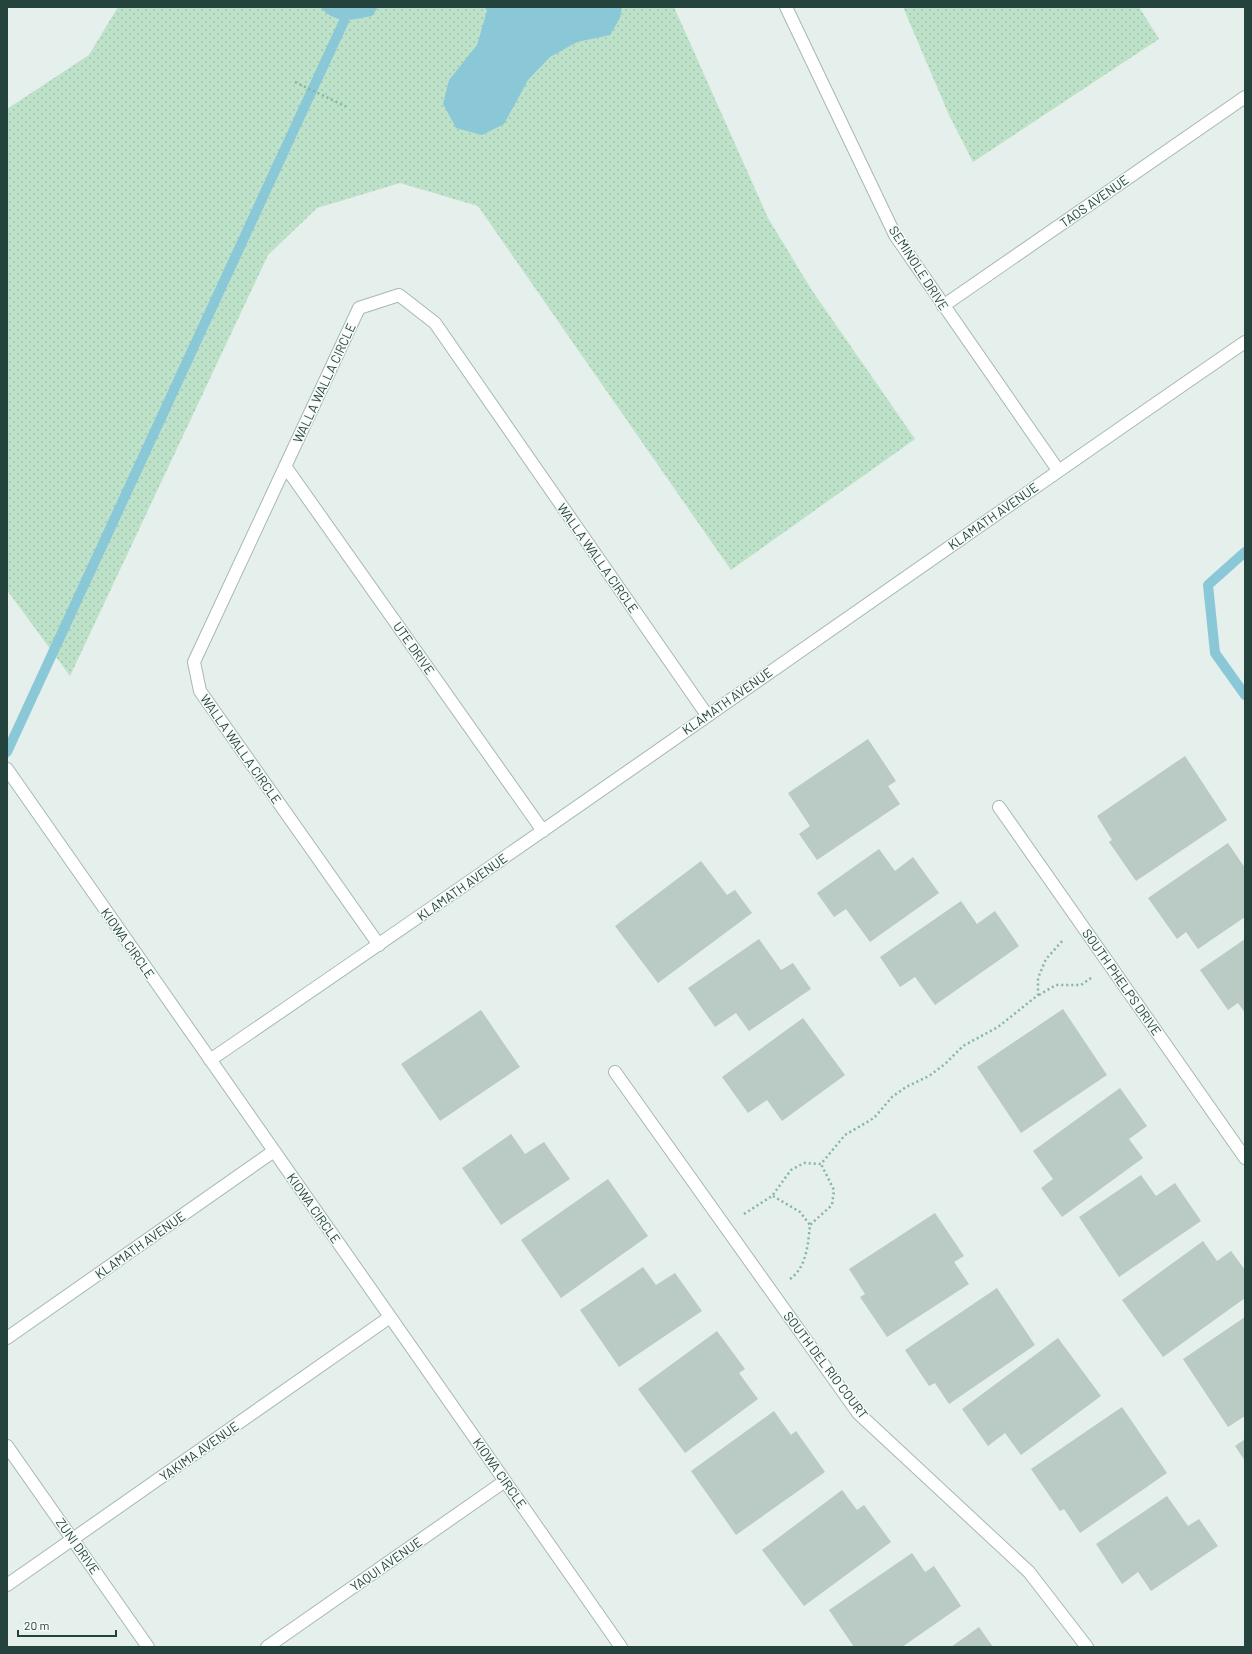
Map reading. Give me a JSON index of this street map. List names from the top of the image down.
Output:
{
  "streets": {
    "street": [
      "TAOS AVENUE",
      "SEMINOLE DRIVE",
      "WALLA WALLA CIRCLE",
      "KLAMATH AVENUE",
      "UTE DRIVE",
      "KIOWA CIRCLE",
      "SOUTH PHELPS DRIVE",
      "SOUTH DEL RIO COURT",
      "YAKIMA AVENUE",
      "ZUNI DRIVE",
      "YAQUI AVENUE"
    ]
  },
  "crossings": [
    ["TAOS AVENUE", "SEMINOLE DRIVE"],
    ["SEMINOLE DRIVE", "KLAMATH AVENUE"],
    ["WALLA WALLA CIRCLE", "KLAMATH AVENUE"],
    ["WALLA WALLA CIRCLE", "UTE DRIVE"],
    ["KLAMATH AVENUE", "UTE DRIVE"],
    ["KLAMATH AVENUE", "KIOWA CIRCLE"],
    ["KIOWA CIRCLE", "YAKIMA AVENUE"],
    ["KIOWA CIRCLE", "YAQUI AVENUE"],
    ["YAKIMA AVENUE", "ZUNI DRIVE"]
  ],
  "scale_bar": "20 m"
}
